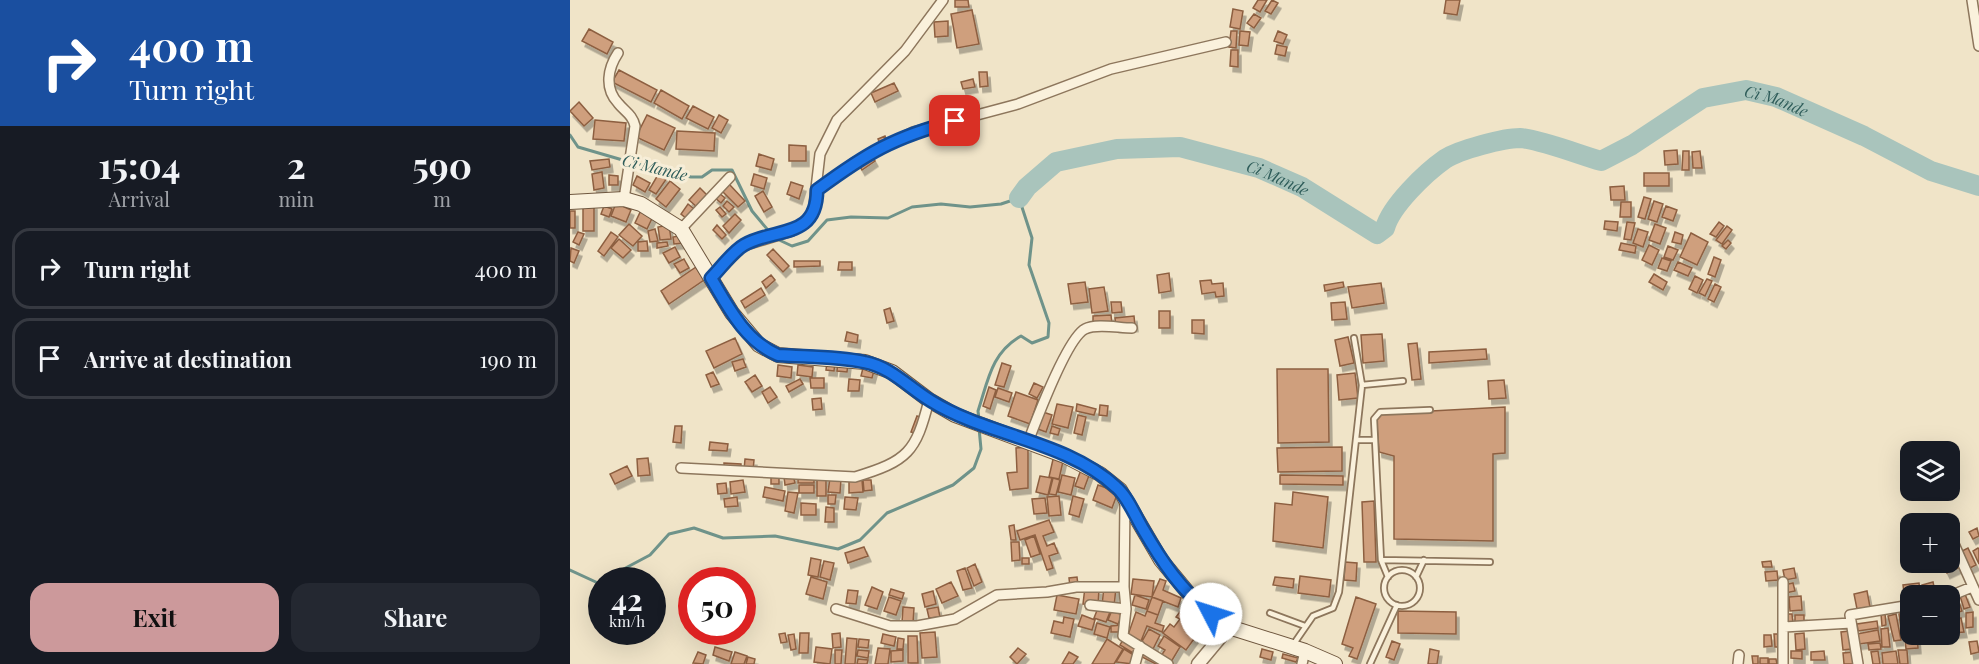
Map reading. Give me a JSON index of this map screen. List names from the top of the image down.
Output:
{
  "water": ["Ci Mande"],
  "page": {
    "turn": ["400 m", "Turn right"],
    "eta": [
      "15:04",
      "Arrival",
      "2",
      "min",
      "590",
      "m"
    ],
    "list": [
      {
        "name": "Turn right",
        "value": "400 m"
      },
      {
        "name": "Arrive at destination",
        "value": "190 m"
      }
    ],
    "map_buttons": ["+", "−"],
    "speed": "42 km/h",
    "limit": "50",
    "buttons": ["Exit", "Share"]
  }
}
